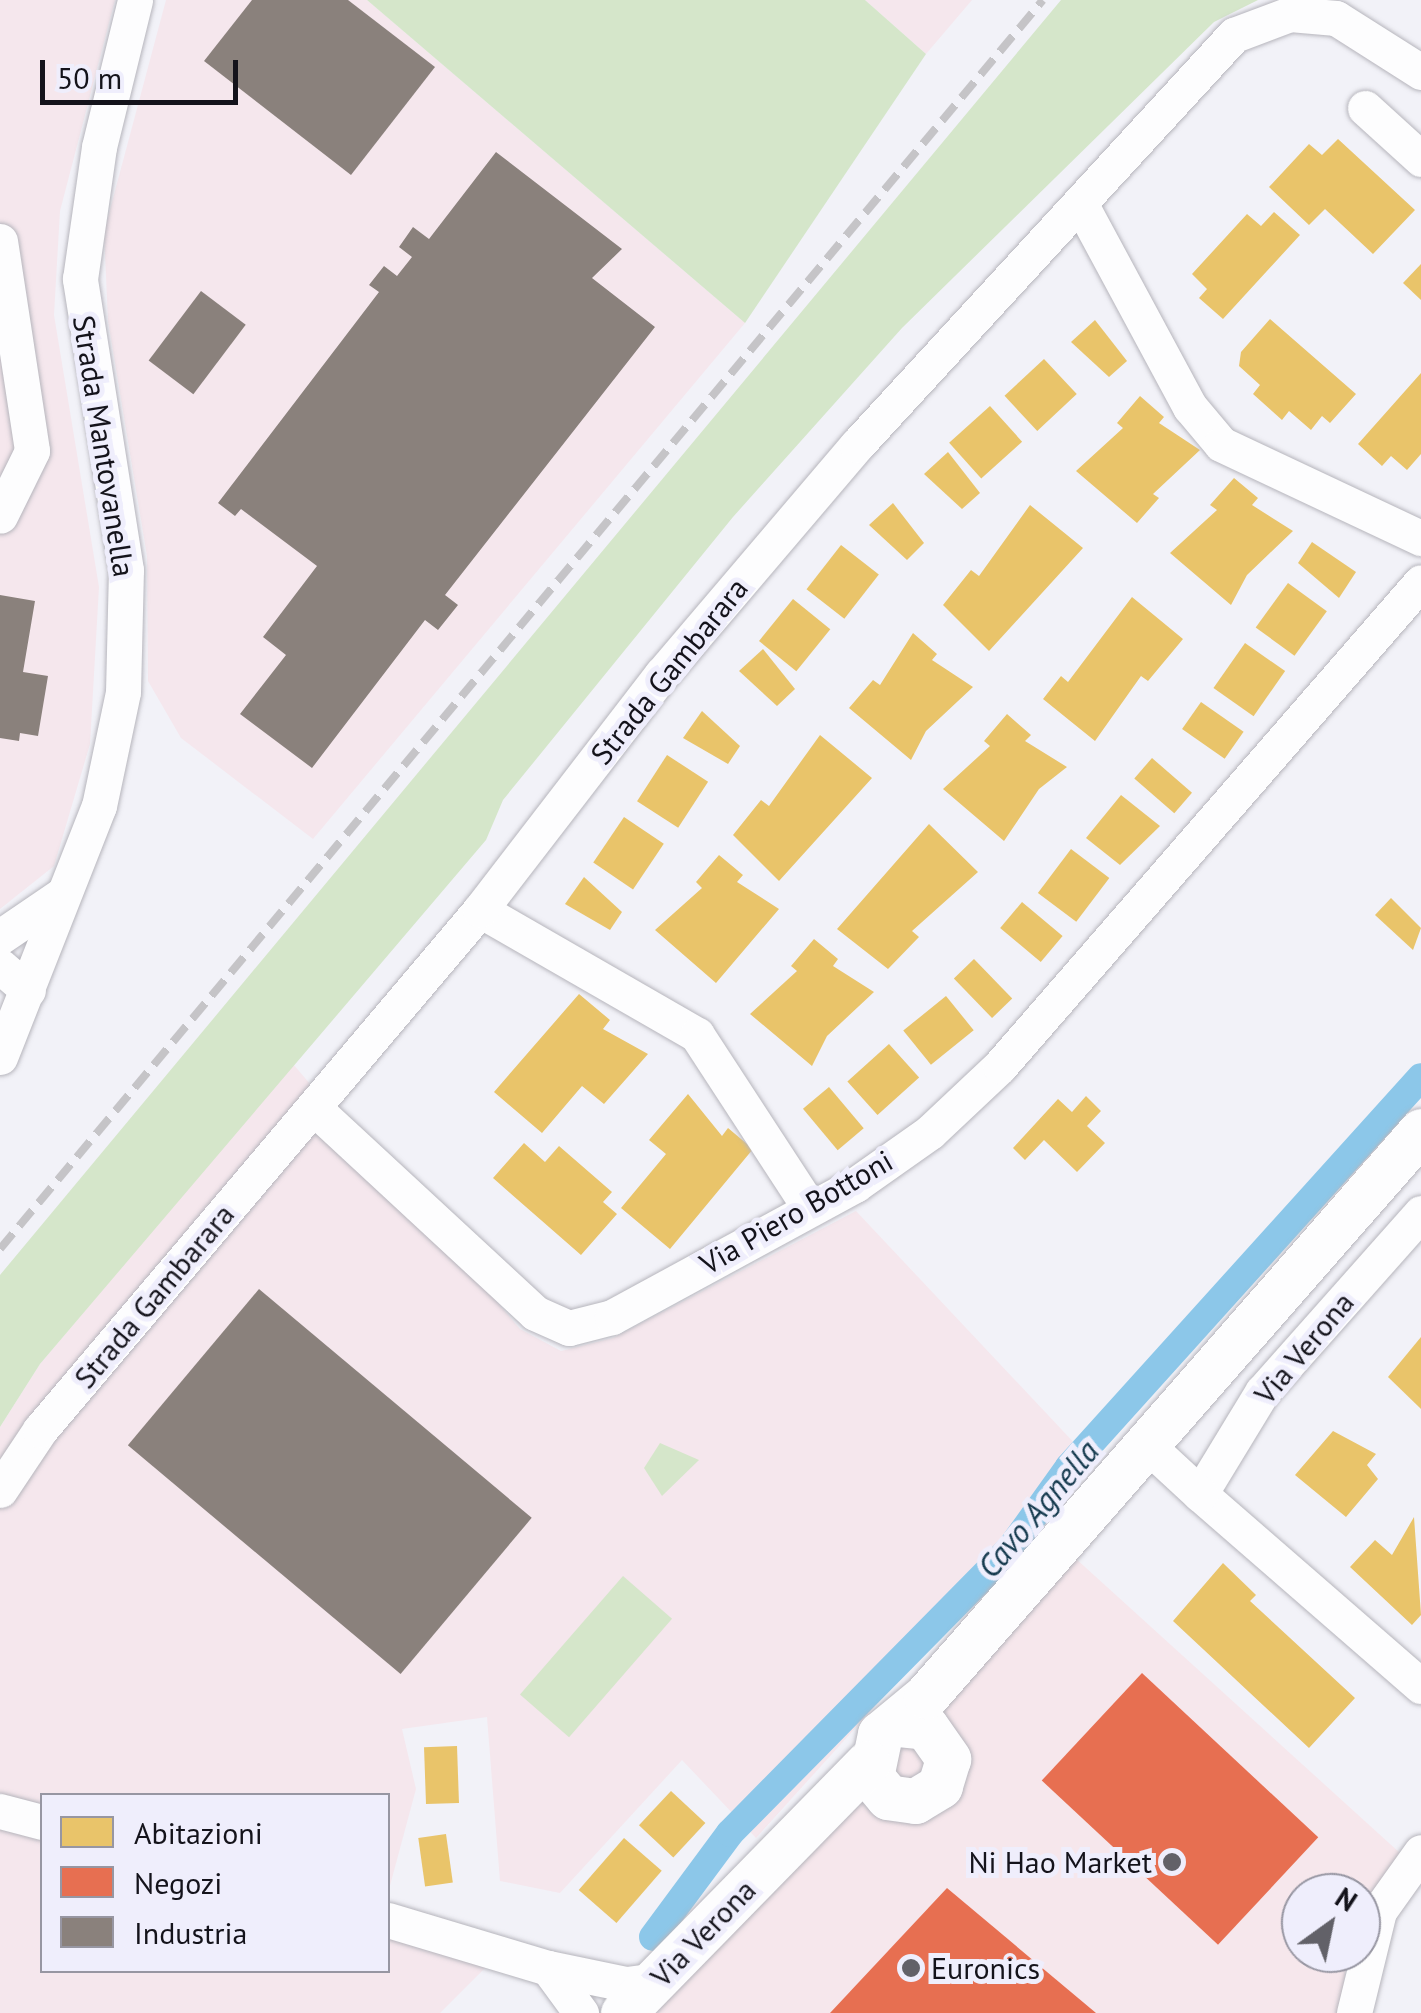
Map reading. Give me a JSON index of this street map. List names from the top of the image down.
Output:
{
  "streets": {
    "main road": ["Via Verona"],
    "street": ["Strada Mantovanella", "Strada Gambarara", "Via Piero Bottoni"]
  },
  "crossings": [
    ["Strada Gambarara", "Via Piero Bottoni"]
  ],
  "water": ["Cavo Agnella"],
  "places": ["Ni Hao Market", "Euronics"],
  "legend": ["Abitazioni", "Negozi", "Industria"],
  "scale_bar": "50 m",
  "north": "top right"
}
